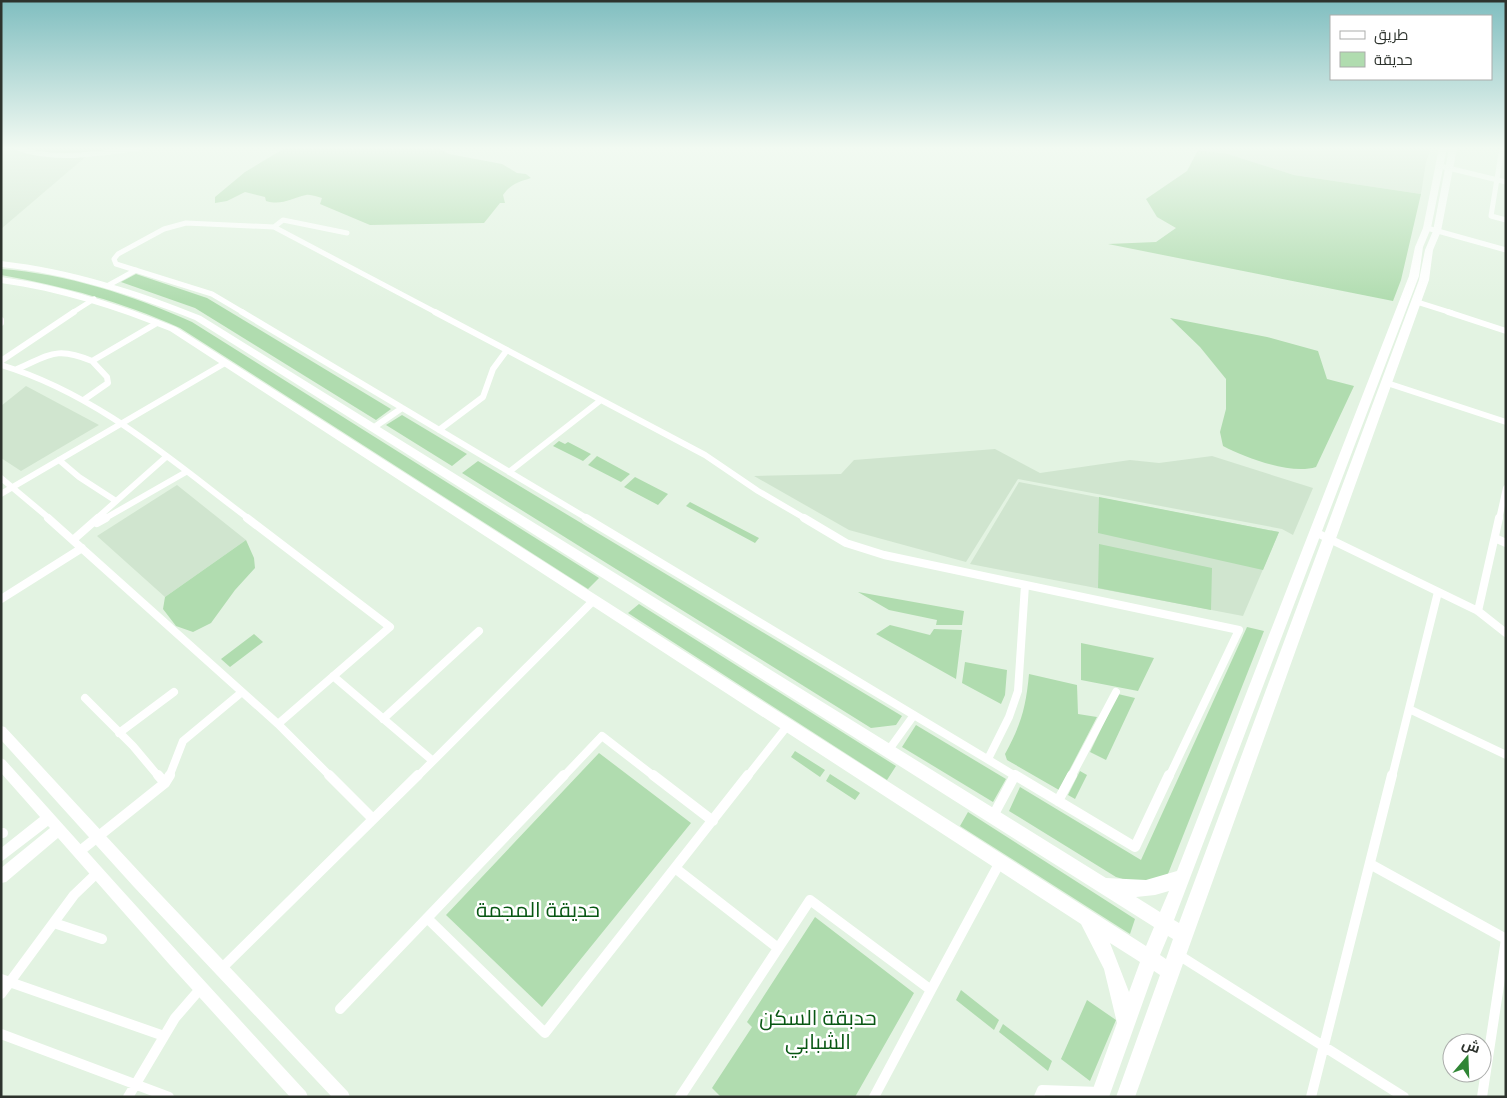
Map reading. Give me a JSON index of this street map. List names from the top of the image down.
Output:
{
  "parks": ["حديقة المجمة", "حدبقة السكن الشبابي"],
  "legend": ["طريق", "حديقة"],
  "north": "top"
}
